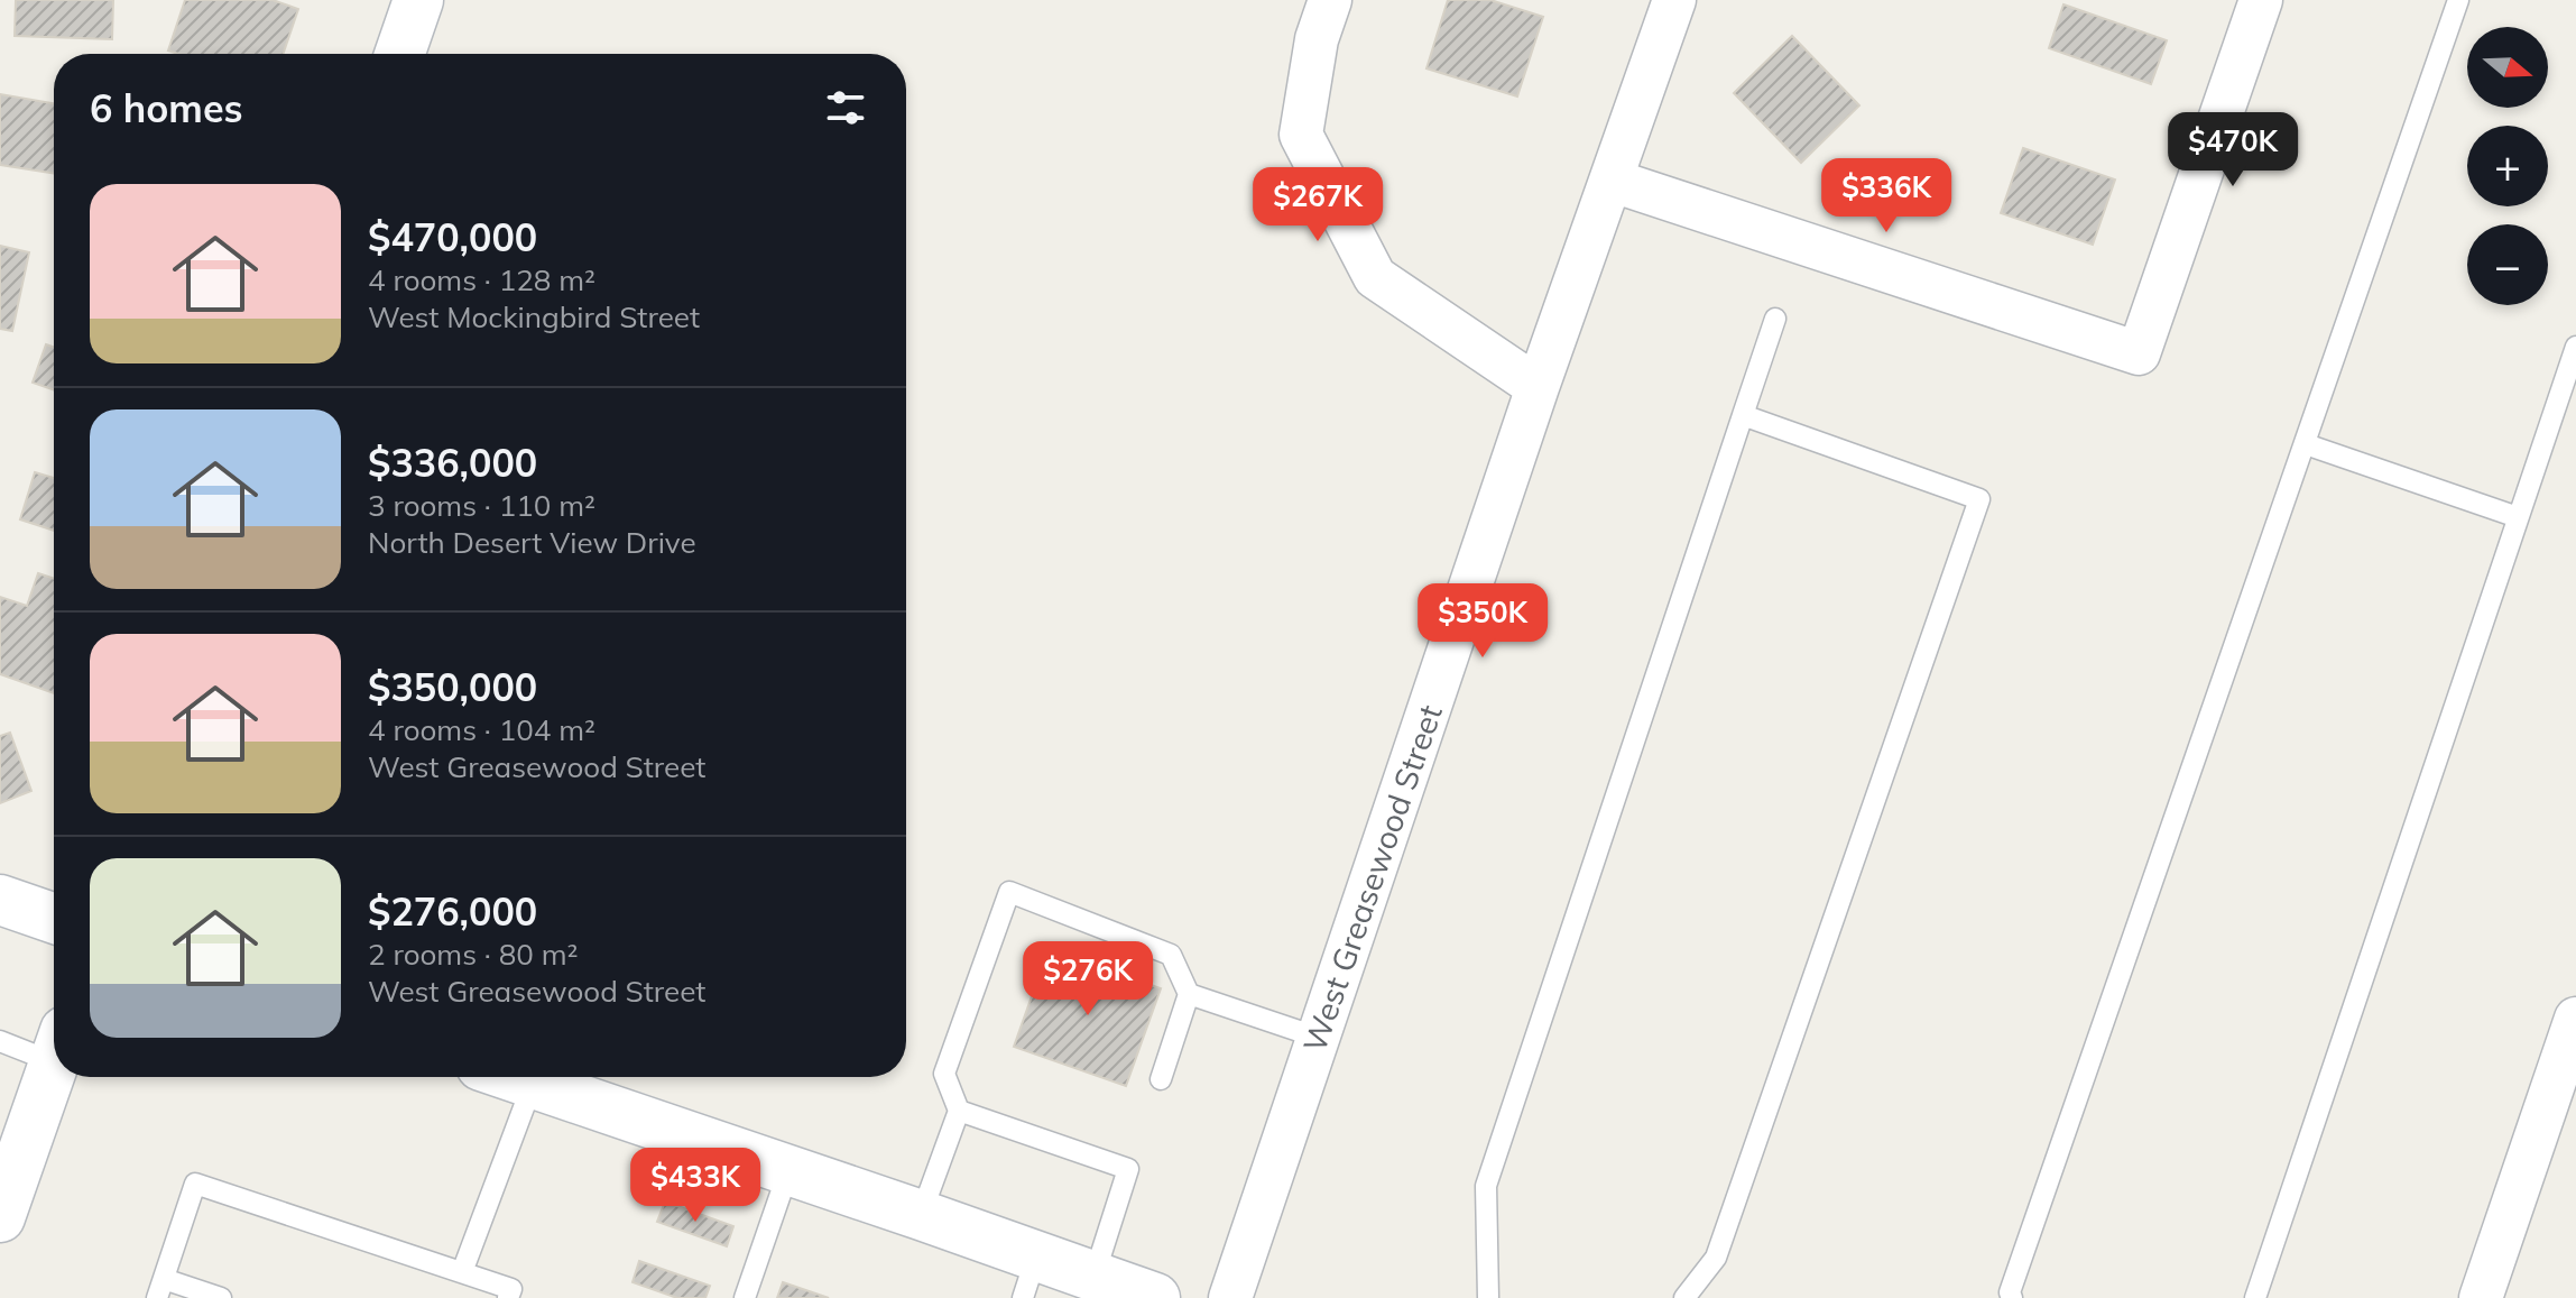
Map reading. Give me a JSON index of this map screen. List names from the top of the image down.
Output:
{
  "streets": {
    "street": ["West Greasewood Street"]
  },
  "north": "right",
  "page": {
    "map_buttons": ["+", "−"],
    "heading": "6 homes",
    "price": [
      "$470K",
      "$336K",
      "$267K",
      "$350K",
      "$276K",
      "$433K"
    ],
    "list": [
      {
        "name": "$470,000",
        "note": "4 rooms · 128 m² · West Mockingbird Street"
      },
      {
        "name": "$336,000",
        "note": "3 rooms · 110 m² · North Desert View Drive"
      },
      {
        "name": "$350,000",
        "note": "4 rooms · 104 m² · West Greasewood Street"
      },
      {
        "name": "$276,000",
        "note": "2 rooms · 80 m² · West Greasewood Street"
      }
    ]
  }
}
